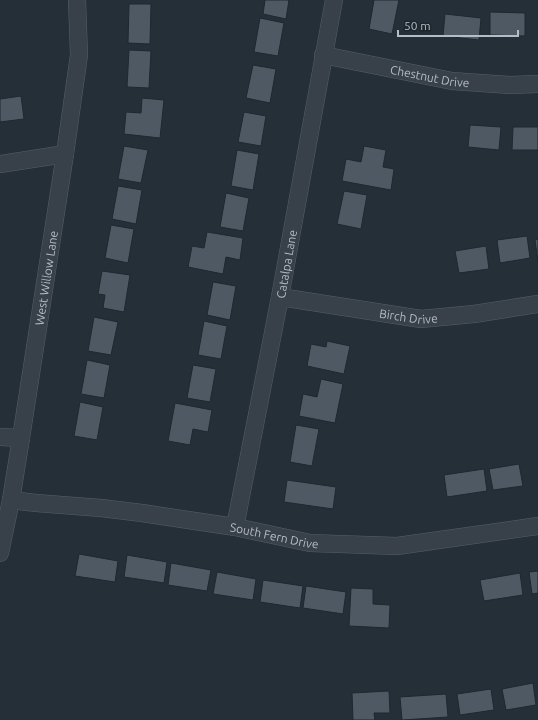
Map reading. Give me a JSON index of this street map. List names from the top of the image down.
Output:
{
  "streets": {
    "street": [
      "Chestnut Drive",
      "Catalpa Lane",
      "West Willow Lane",
      "Birch Drive",
      "South Fern Drive"
    ]
  },
  "crossings": [
    ["Chestnut Drive", "Catalpa Lane"],
    ["Catalpa Lane", "Birch Drive"],
    ["Catalpa Lane", "South Fern Drive"],
    ["West Willow Lane", "South Fern Drive"]
  ],
  "scale_bar": "50 m"
}
